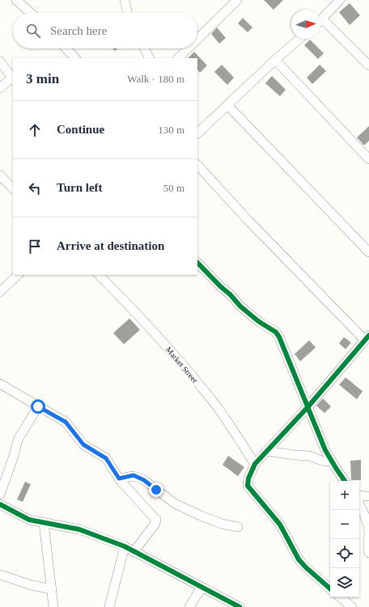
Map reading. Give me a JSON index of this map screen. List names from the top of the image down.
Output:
{
  "streets": {
    "street": ["Market Street"]
  },
  "north": "right",
  "page": {
    "search": "Search here",
    "heading": ["3 min", "Walk · 180 m"],
    "list": [
      ["Continue", "130 m"],
      ["Turn left", "50 m"],
      "Arrive at destination"
    ],
    "map_buttons": ["+", "−"]
  }
}
